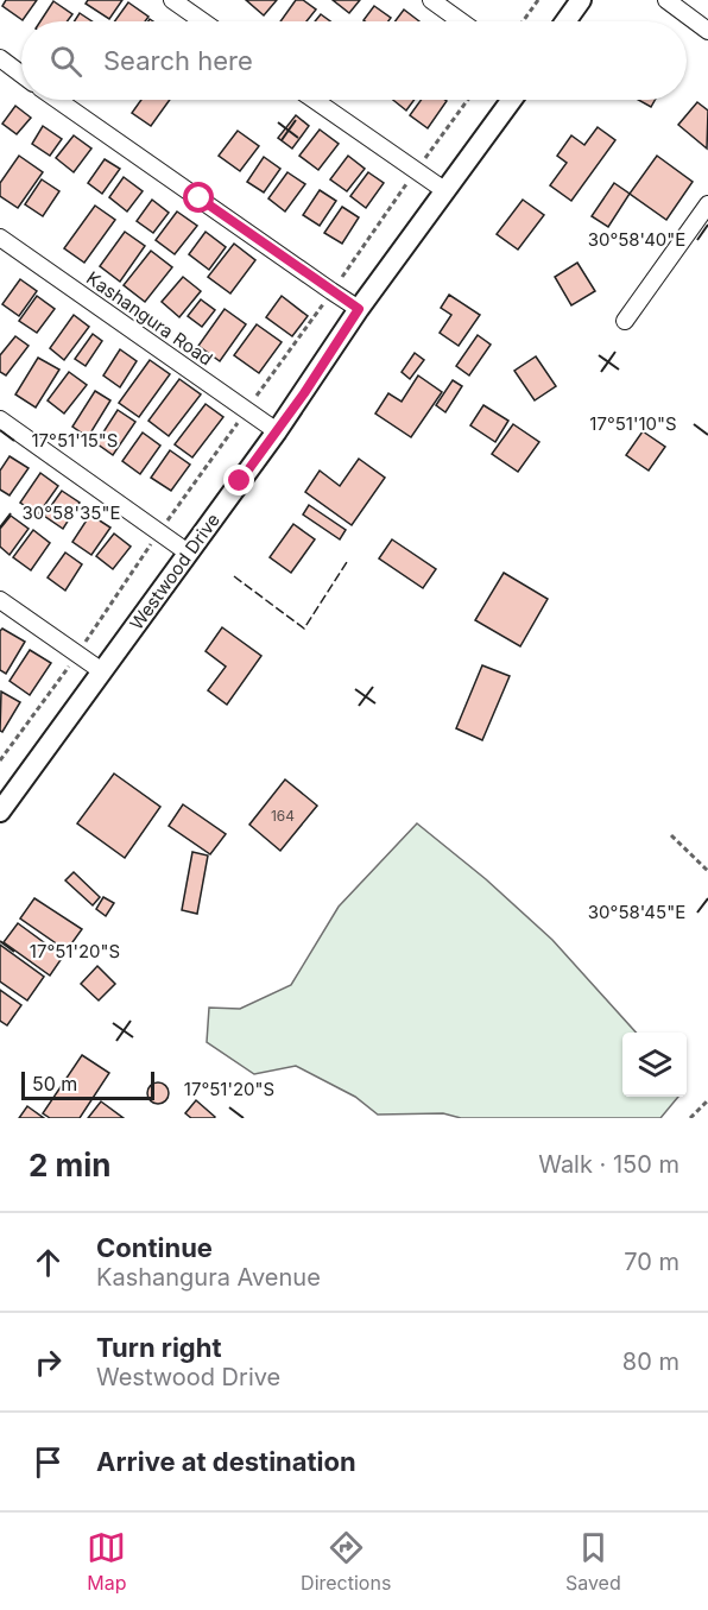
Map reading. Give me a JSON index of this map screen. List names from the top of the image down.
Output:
{
  "streets": {
    "street": ["Kashangura Road", "Westwood Drive"]
  },
  "crossings": [
    ["Kashangura Road", "Westwood Drive"]
  ],
  "house_numbers": ["164"],
  "scale_bar": "50 m",
  "page": {
    "search": "Search here",
    "scale": "50 m",
    "heading": ["2 min", "Walk · 150 m"],
    "list": [
      ["Continue", "Kashangura Avenue", "70 m"],
      ["Turn right", "Westwood Drive", "80 m"],
      "Arrive at destination"
    ],
    "nav": ["Map", "Directions", "Saved"]
  },
  "coordinates": [
    "30°58'40\"E",
    "17°51'10\"S",
    "17°51'15\"S",
    "30°58'35\"E",
    "30°58'45\"E",
    "17°51'20\"S"
  ]
}
